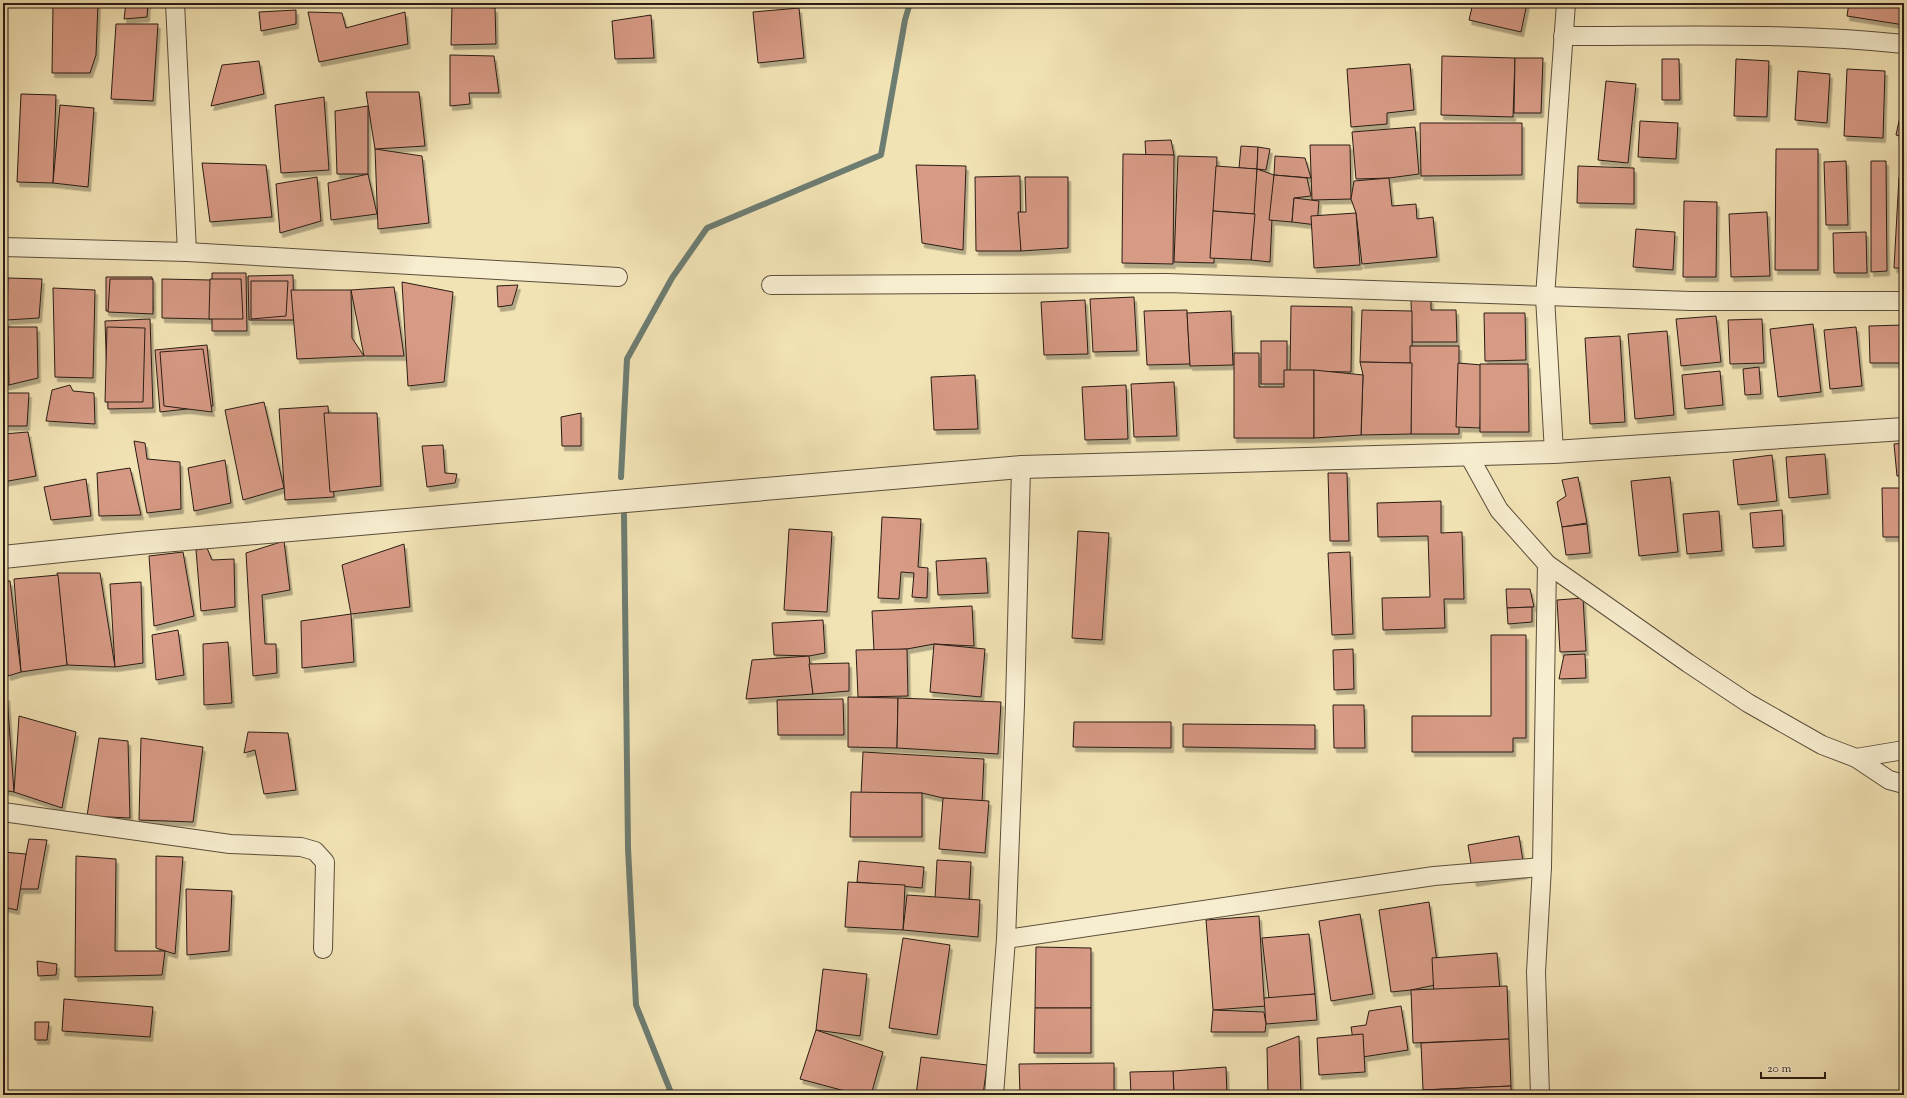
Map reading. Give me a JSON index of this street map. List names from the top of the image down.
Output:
{
  "scale_bar": "20 m"
}
